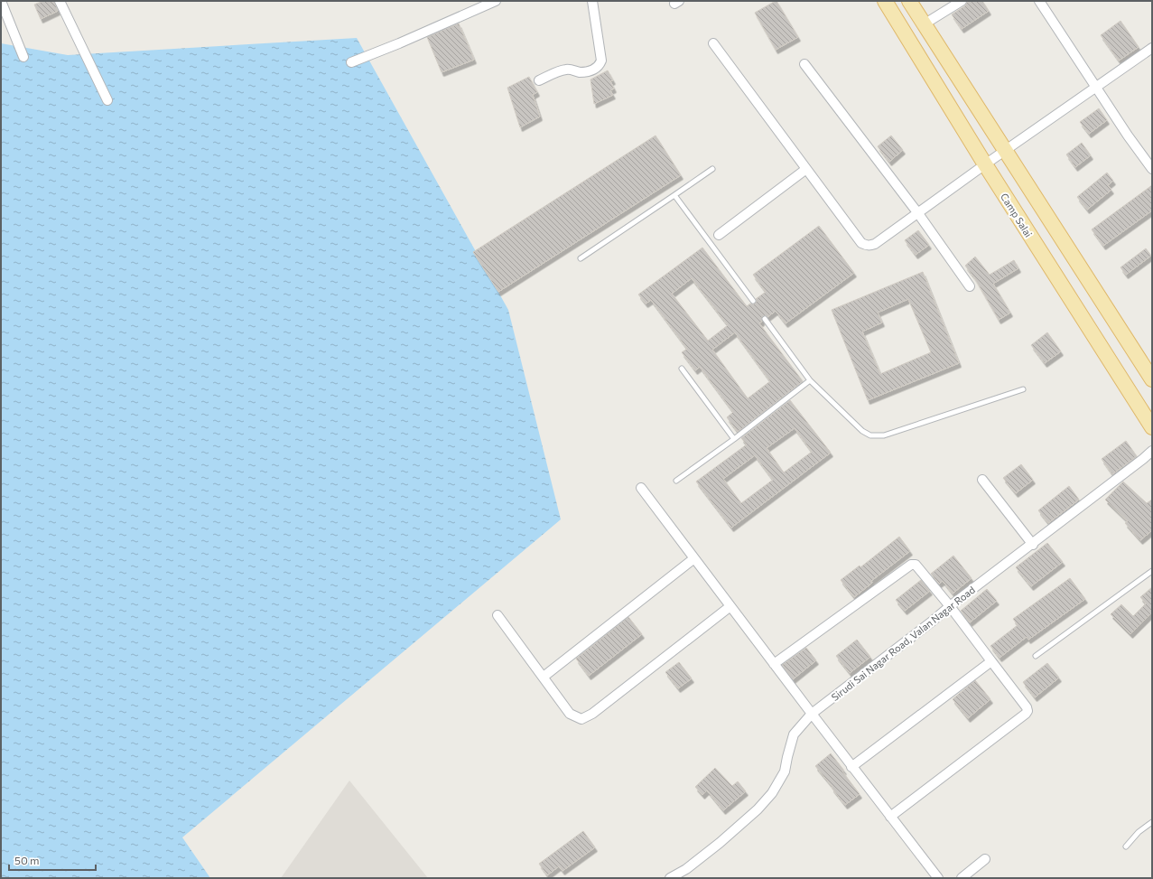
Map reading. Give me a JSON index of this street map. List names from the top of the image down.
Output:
{
  "streets": {
    "main road": ["Camp Salai"],
    "street": ["Sirudi Sai Nagar Road, Valan Nagar Road"]
  },
  "scale_bar": "50 m"
}
